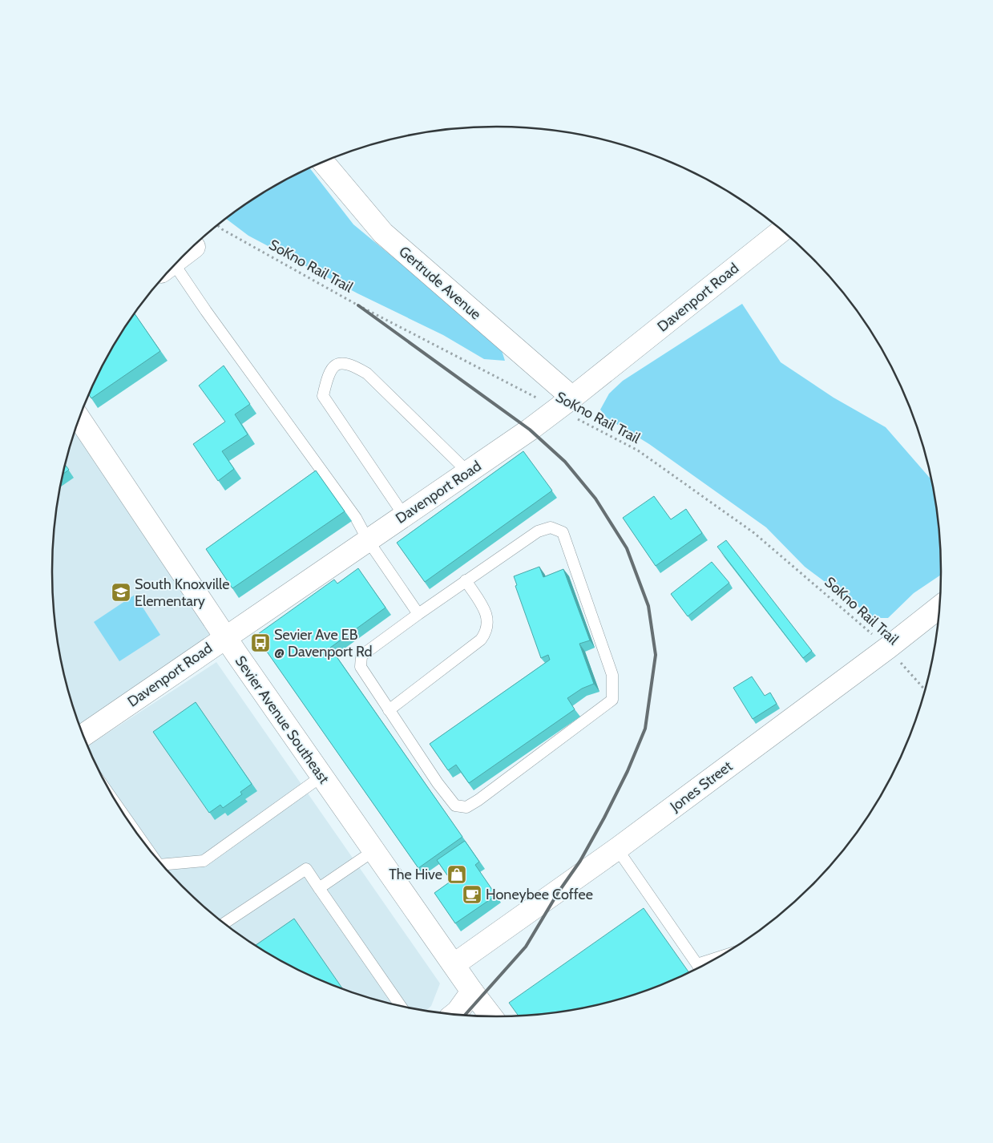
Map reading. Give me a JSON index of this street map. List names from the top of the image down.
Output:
{
  "streets": {
    "street": [
      "Gertrude Avenue",
      "Davenport Road",
      "Sevier Avenue Southeast",
      "Jones Street"
    ],
    "path": ["SoKno Rail Trail"]
  },
  "crossings": [
    ["SoKno Rail Trail", "Gertrude Avenue"],
    ["SoKno Rail Trail", "Davenport Road"],
    ["SoKno Rail Trail", "Jones Street"],
    ["Gertrude Avenue", "Davenport Road"],
    ["Davenport Road", "Sevier Avenue Southeast"],
    ["Sevier Avenue Southeast", "Jones Street"]
  ],
  "places": {
    "school or university": ["South Knoxville Elementary"],
    "bus stop": ["Sevier Ave EB @ Davenport Rd"],
    "shop": ["The Hive"],
    "cafe": ["Honeybee Coffee"]
  }
}
